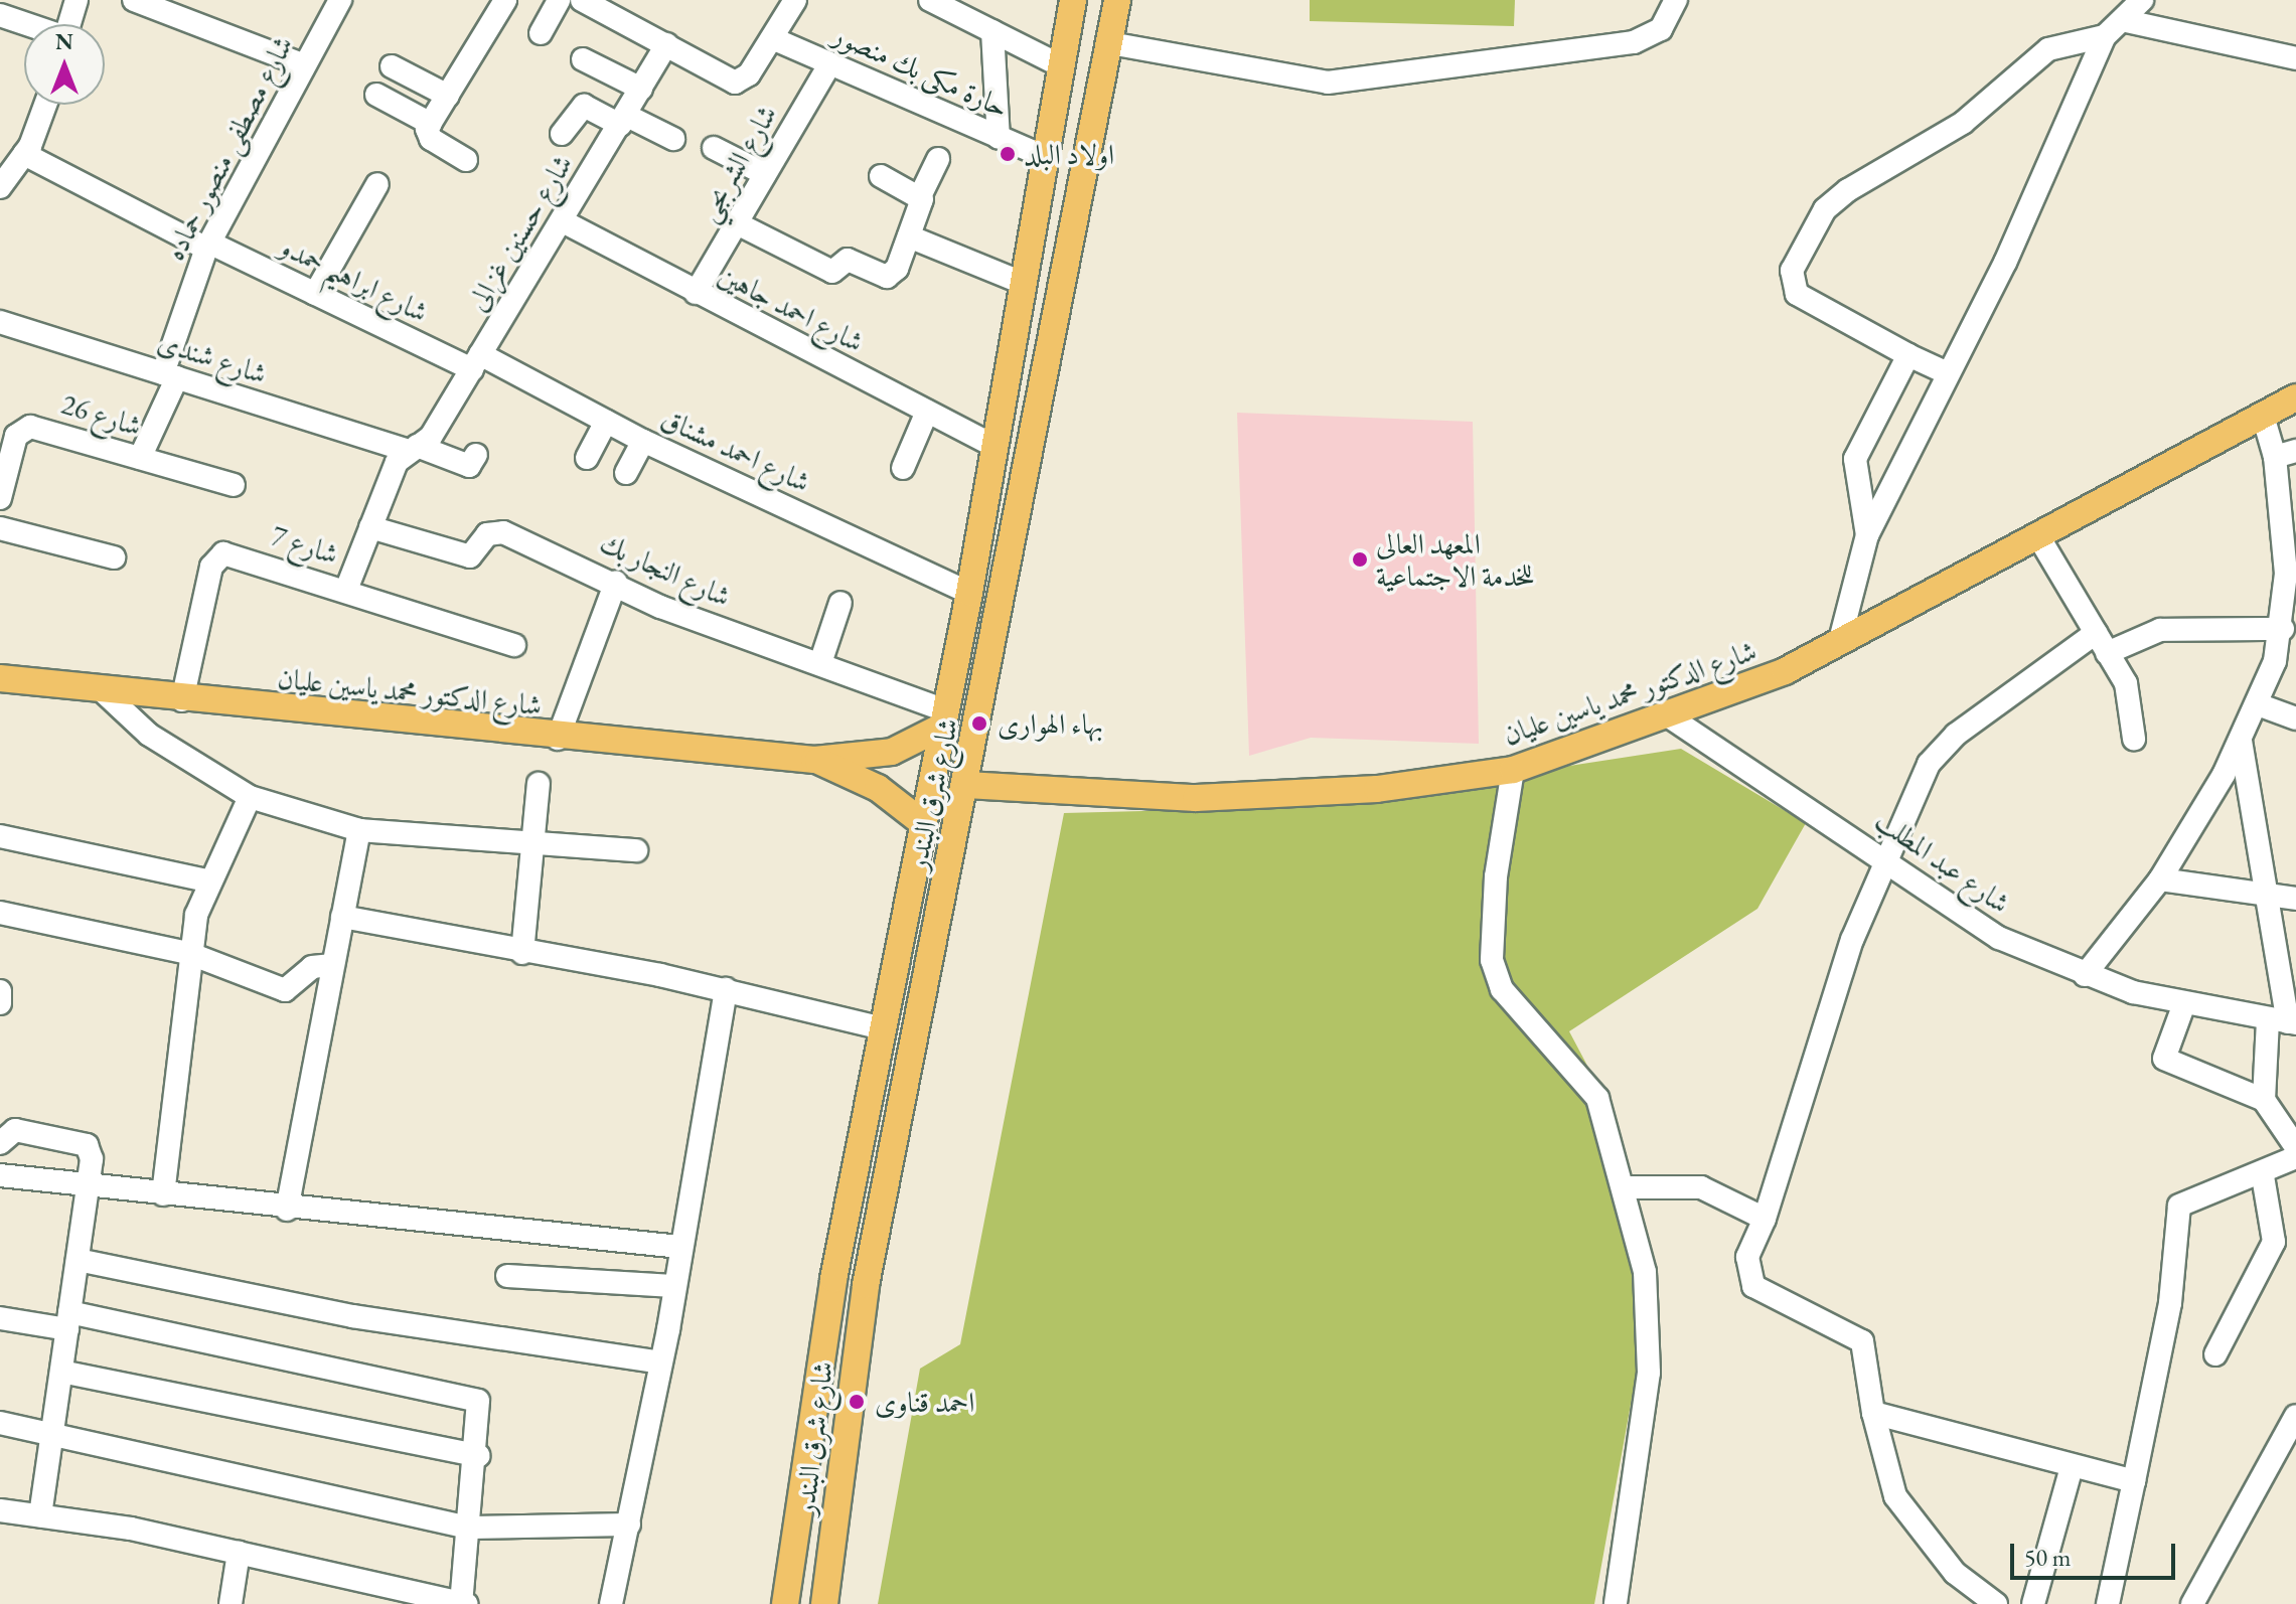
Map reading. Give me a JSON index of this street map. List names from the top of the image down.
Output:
{
  "streets": {
    "main road": ["شارع الدكتور محمد ياسين عليان", "شارع شرق البندر"],
    "street": [
      "حارة مكى بك منصور",
      "شارع مصطفى منصور حماده",
      "شارع الشربجي",
      "شارع حسنين غزالى",
      "شارع ابراهيم حمدو",
      "شارع احمد جاهين",
      "شارع شندى",
      "شارع 26",
      "شارع احمد مشناق",
      "شارع 7",
      "شارع النجار بك",
      "شارع عبد المطلب"
    ]
  },
  "crossings": [
    ["حارة مكى بك منصور", "شارع الشربجي"],
    ["حارة مكى بك منصور", "شارع شرق البندر"],
    ["شارع مصطفى منصور حماده", "شارع ابراهيم حمدو"],
    ["شارع مصطفى منصور حماده", "شارع شندى"],
    ["شارع مصطفى منصور حماده", "شارع 26"],
    ["شارع الشربجي", "شارع احمد جاهين"],
    ["شارع حسنين غزالى", "شارع ابراهيم حمدو"],
    ["شارع حسنين غزالى", "شارع احمد جاهين"],
    ["شارع حسنين غزالى", "شارع شندى"],
    ["شارع حسنين غزالى", "شارع احمد مشناق"],
    ["شارع ابراهيم حمدو", "شارع احمد مشناق"],
    ["شارع احمد جاهين", "شارع شرق البندر"],
    ["شارع احمد مشناق", "شارع شرق البندر"],
    ["شارع 7", "شارع الدكتور محمد ياسين عليان"],
    ["شارع النجار بك", "شارع الدكتور محمد ياسين عليان"],
    ["شارع النجار بك", "شارع شرق البندر"],
    ["شارع الدكتور محمد ياسين عليان", "شارع شرق البندر"],
    ["شارع الدكتور محمد ياسين عليان", "شارع عبد المطلب"]
  ],
  "places": [
    "اولاد البلد",
    "المعهد العالى للخدمة الاجتماعية",
    "بهاء الهوارى",
    "احمد قناوى"
  ],
  "scale_bar": "50 m",
  "north": "top"
}
